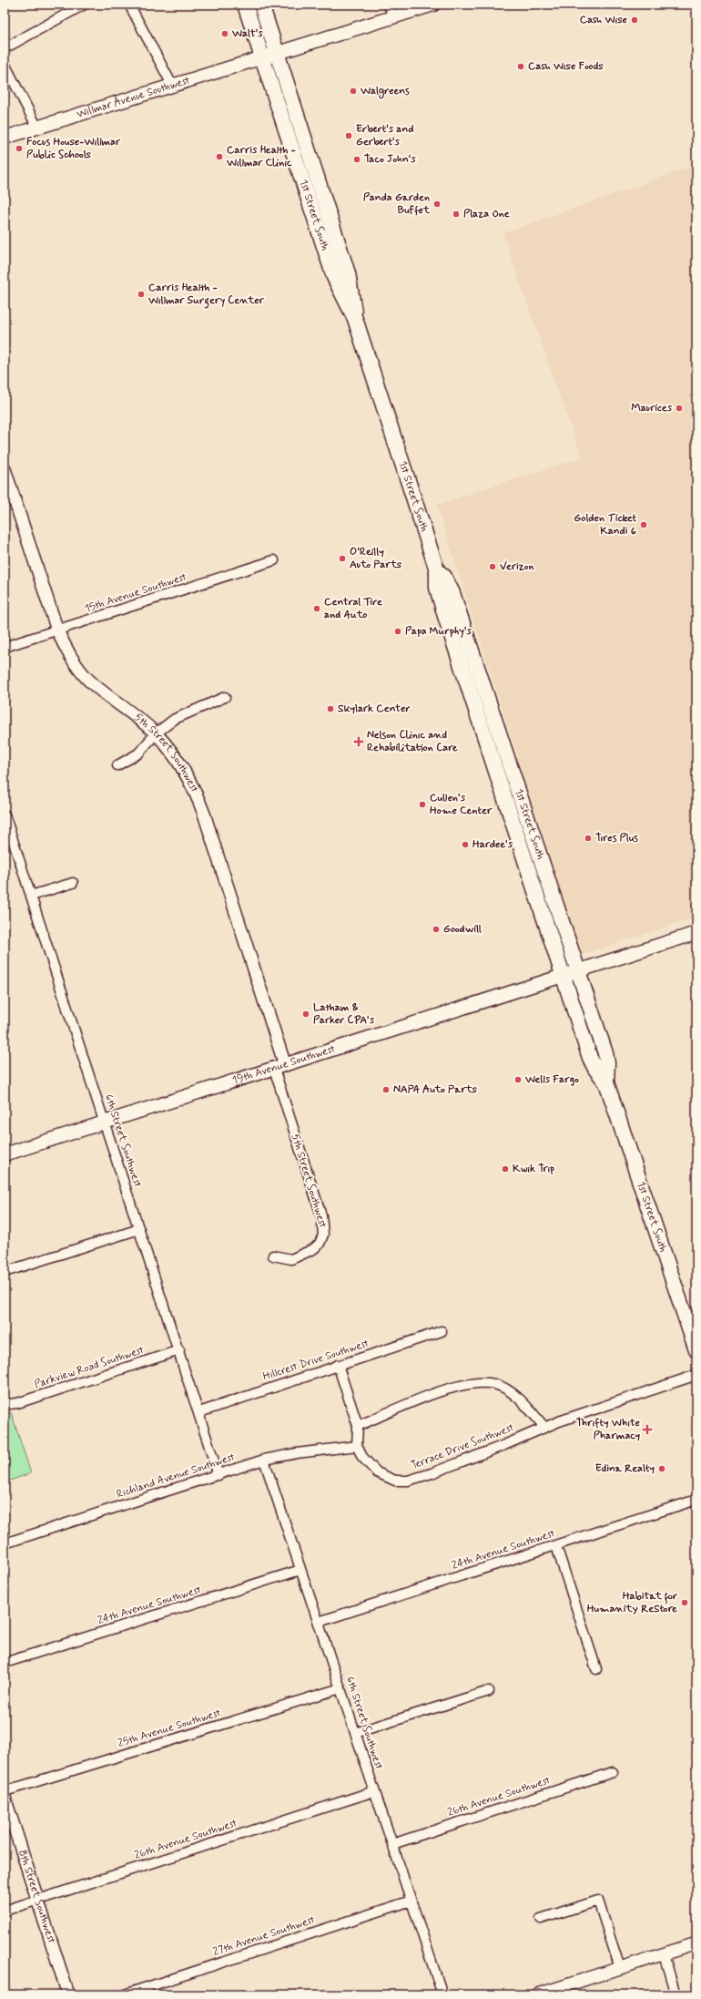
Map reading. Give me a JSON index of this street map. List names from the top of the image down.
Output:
{
  "streets": {
    "main road": ["Willmar Avenue Southwest", "1st Street South", "19th Avenue Southwest"],
    "street": [
      "15th Avenue Southwest",
      "5th Street Southwest",
      "6th Street Southwest",
      "Hillcrest Drive Southwest",
      "Parkview Road Southwest",
      "Terrace Drive Southwest",
      "Richland Avenue Southwest",
      "24th Avenue Southwest",
      "25th Avenue Southwest",
      "26th Avenue Southwest",
      "8th Street Southwest",
      "27th Avenue Southwest"
    ]
  },
  "crossings": [
    ["Willmar Avenue Southwest", "1st Street South"],
    ["1st Street South", "19th Avenue Southwest"],
    ["15th Avenue Southwest", "5th Street Southwest"],
    ["5th Street Southwest", "19th Avenue Southwest"],
    ["19th Avenue Southwest", "6th Street Southwest"],
    ["6th Street Southwest", "Hillcrest Drive Southwest"],
    ["6th Street Southwest", "Parkview Road Southwest"],
    ["6th Street Southwest", "Richland Avenue Southwest"],
    ["6th Street Southwest", "24th Avenue Southwest"],
    ["6th Street Southwest", "25th Avenue Southwest"],
    ["6th Street Southwest", "26th Avenue Southwest"],
    ["6th Street Southwest", "27th Avenue Southwest"],
    ["Terrace Drive Southwest", "Richland Avenue Southwest"],
    ["26th Avenue Southwest", "8th Street Southwest"]
  ],
  "places": {
    "other": [
      "Cash Wise",
      "Walt's",
      "Cash Wise Foods",
      "Walgreens",
      "Erbert's and Gerbert's",
      "Focus House-Willmar Public Schools",
      "Carris Health - Willmar Clinic",
      "Taco John's",
      "Panda Garden Buffet",
      "Plaza One",
      "Carris Health - Willmar Surgery Center",
      "Maurices",
      "Golden Ticket Kandi 6",
      "O'Reilly Auto Parts",
      "Verizon",
      "Central Tire and Auto",
      "Papa Murphy's",
      "Skylark Center",
      "Cullen's Home Center",
      "Tires Plus",
      "Hardee's",
      "Goodwill",
      "Latham & Parker CPA's",
      "Wells Fargo",
      "NAPA Auto Parts",
      "Kwik Trip",
      "Edina Realty",
      "Habitat for Humanity ReStore"
    ],
    "health": ["Nelson Clinic and Rehabilitation Care", "Thrifty White Pharmacy"]
  }
}
